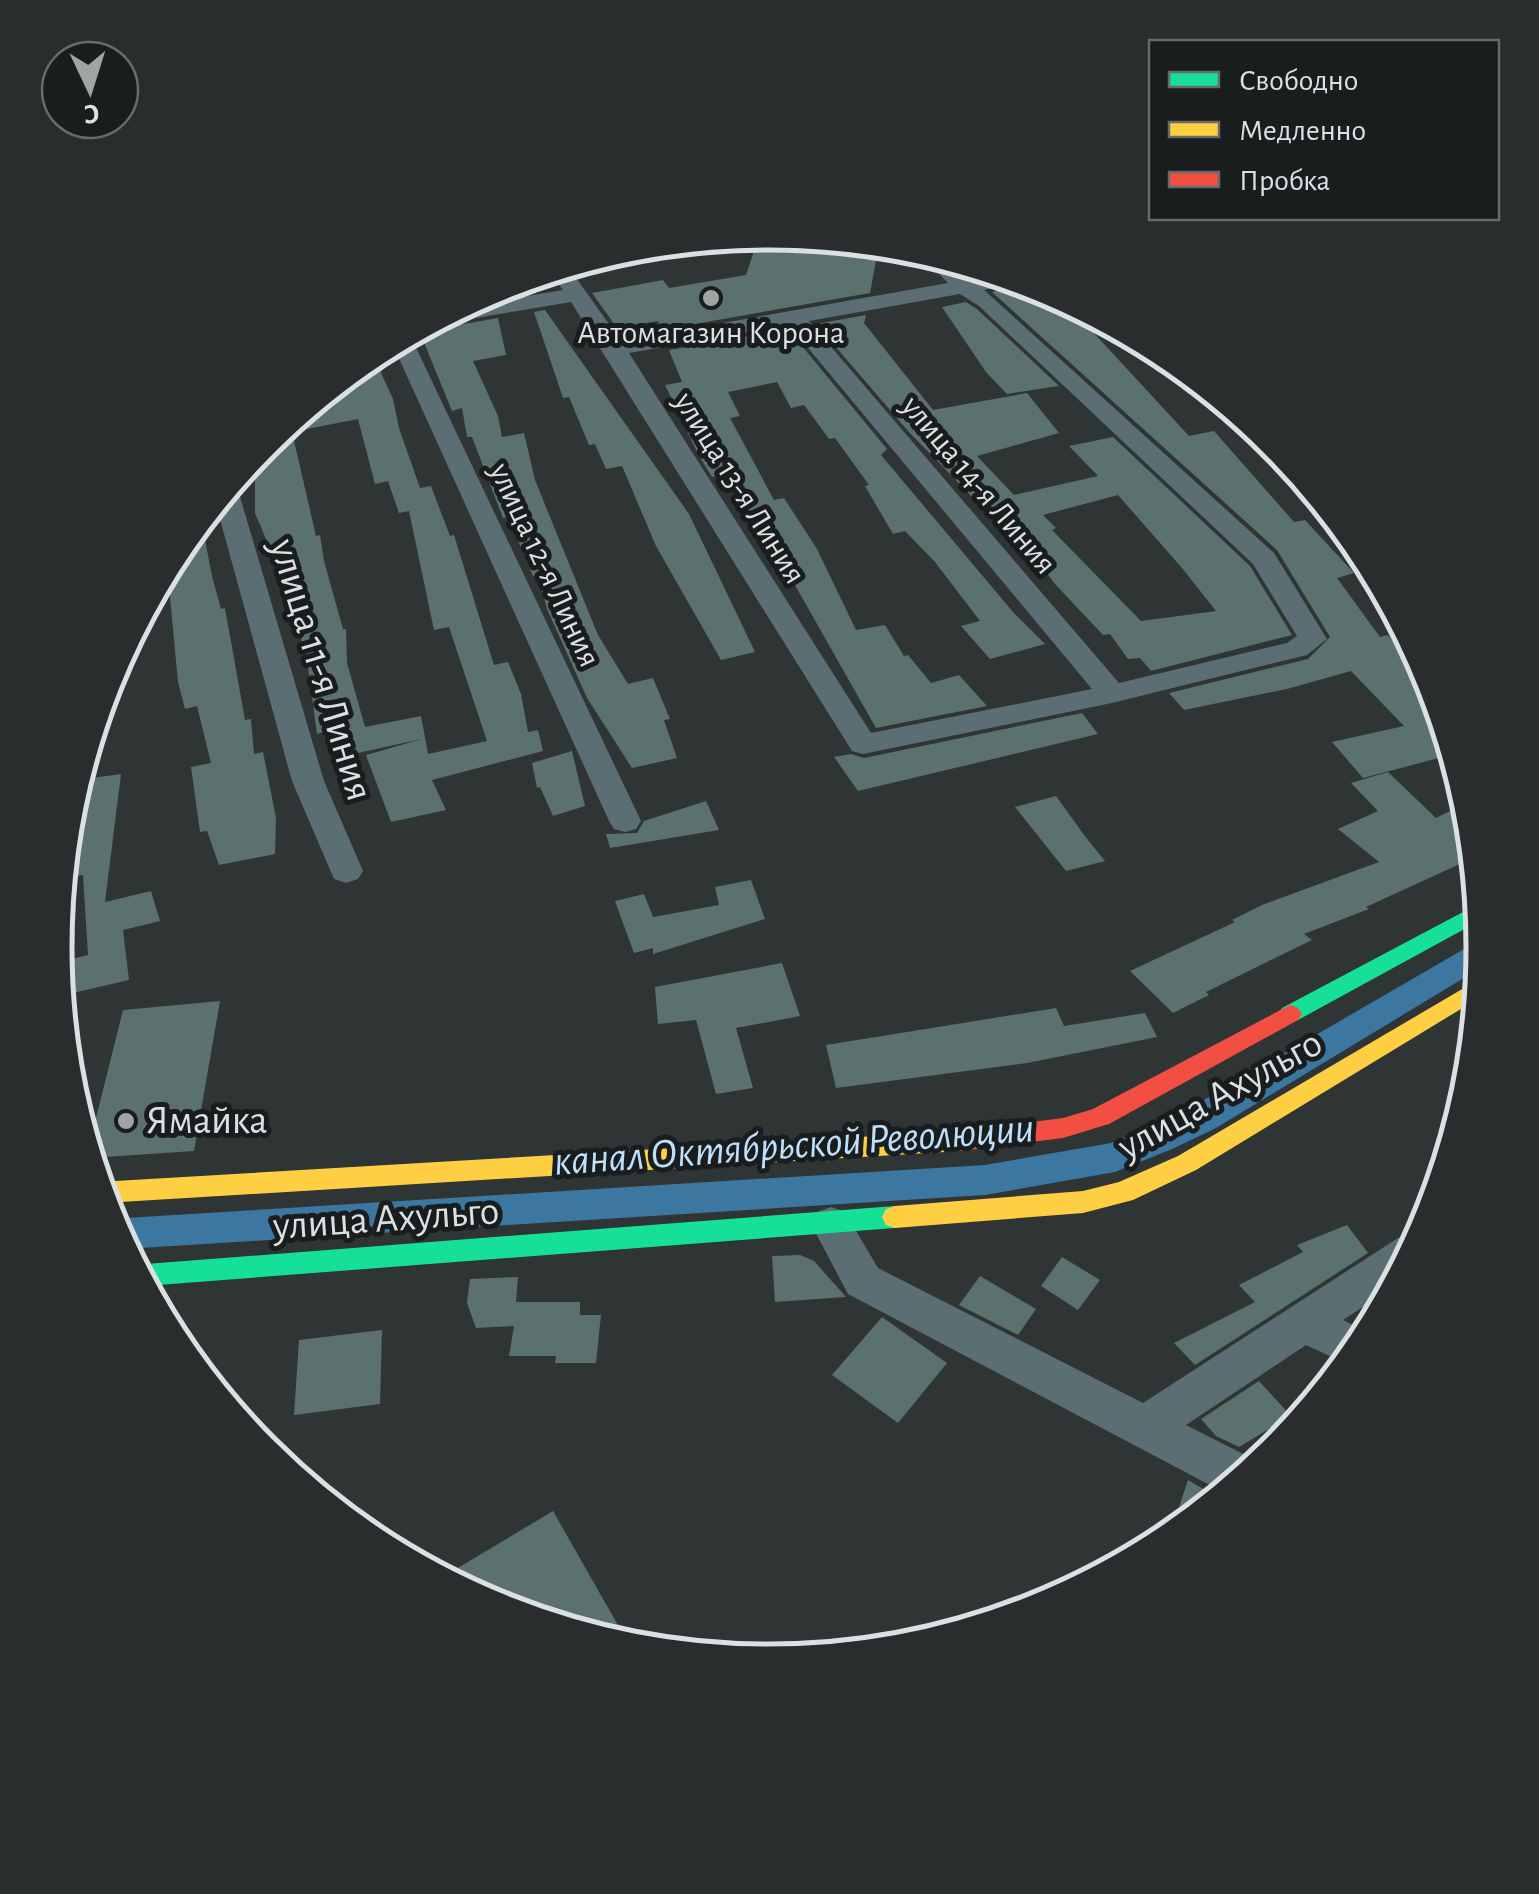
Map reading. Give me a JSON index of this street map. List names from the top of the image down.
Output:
{
  "streets": {
    "main road": ["улица Ахульго"],
    "street": [
      "улица 14-я Линия",
      "улица 13-я Линия",
      "улица 12-я Линия",
      "улица 11-я Линия"
    ]
  },
  "crossings": [
    ["улица 14-я Линия", "улица 13-я Линия"]
  ],
  "water": ["канал Октябрьской Революции"],
  "places": ["Автомагазин Корона", "Ямайка"],
  "legend": ["Свободно", "Медленно", "Пробка"],
  "north": "bottom"
}
